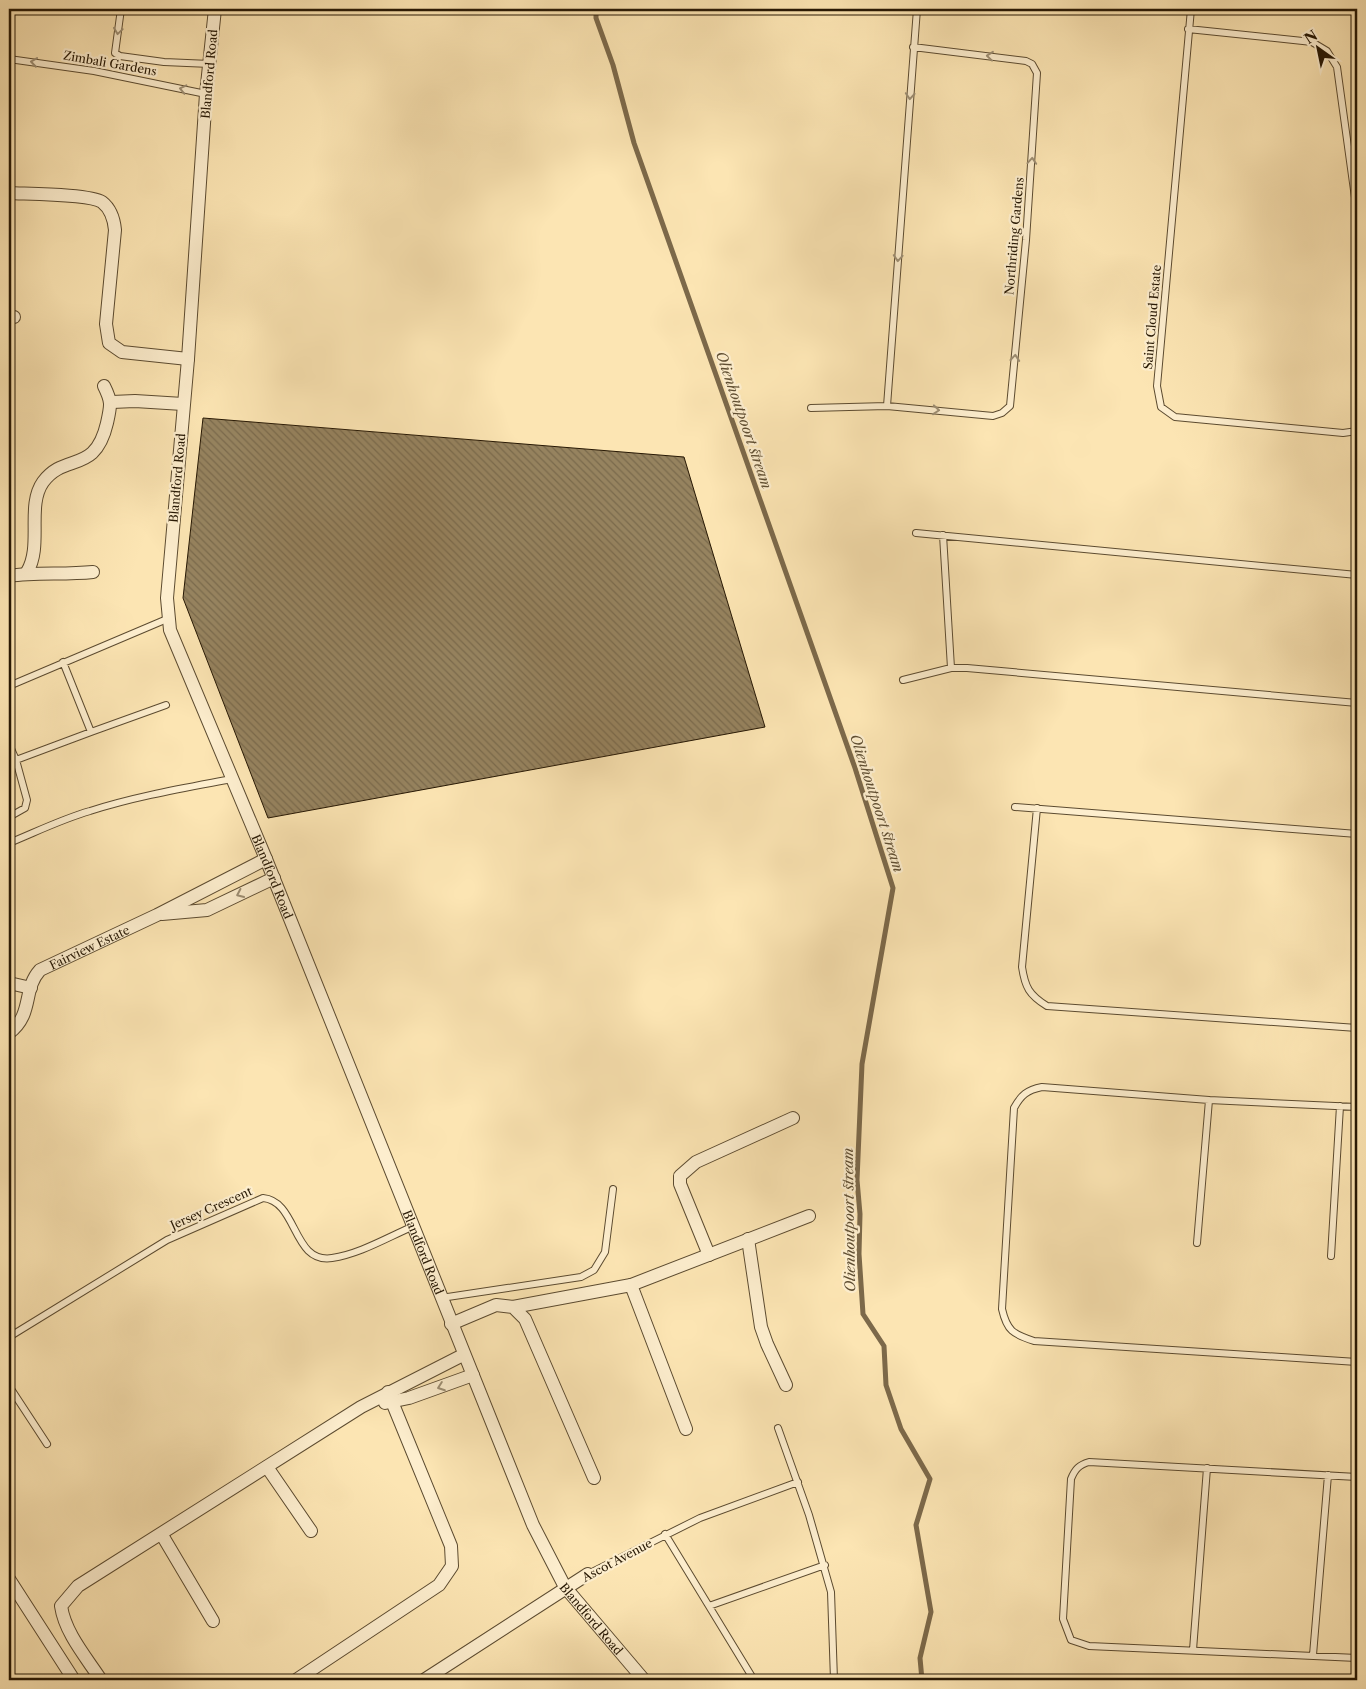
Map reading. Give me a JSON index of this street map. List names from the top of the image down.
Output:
{
  "streets": {
    "street": ["Blandford Road", "Fairview Estate", "Ascot Avenue"],
    "lane": [
      "Zimbali Gardens",
      "Northriding Gardens",
      "Saint Cloud Estate",
      "Jersey Crescent"
    ]
  },
  "crossings": [
    ["Zimbali Gardens", "Blandford Road"],
    ["Blandford Road", "Fairview Estate"],
    ["Blandford Road", "Jersey Crescent"],
    ["Blandford Road", "Ascot Avenue"]
  ],
  "water": ["Olienhoutpoort stream"],
  "north": "top left"
}
